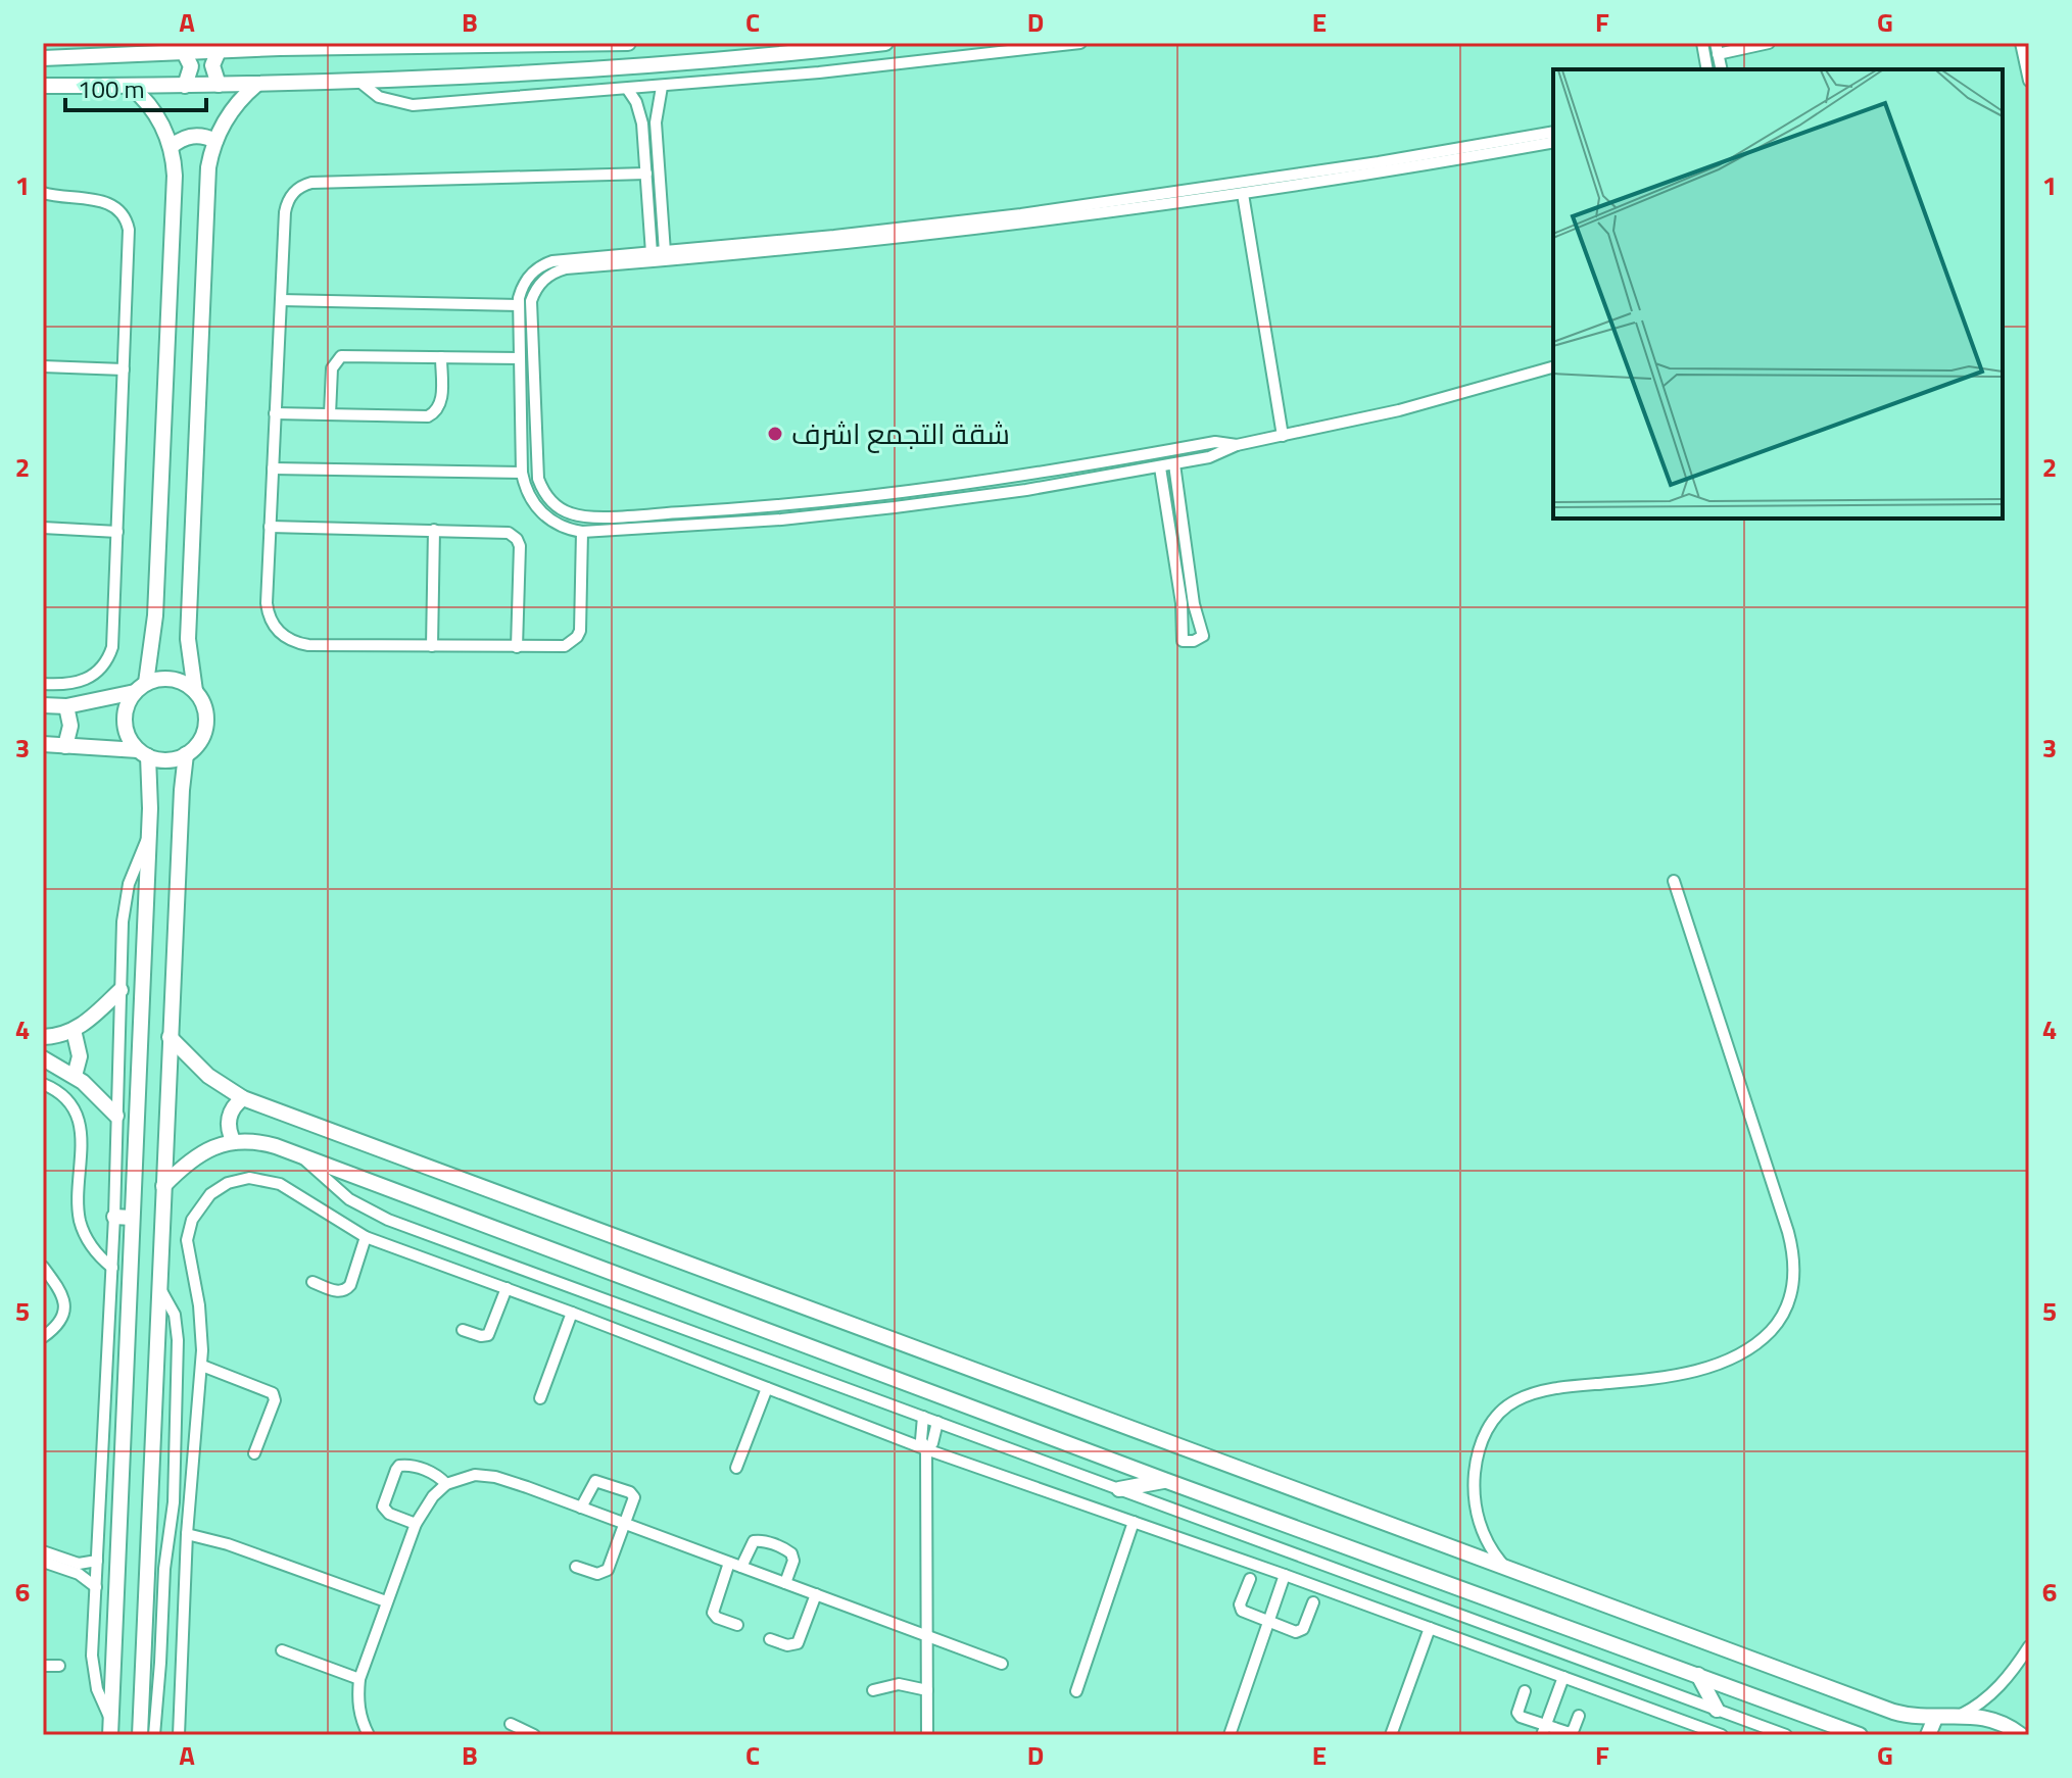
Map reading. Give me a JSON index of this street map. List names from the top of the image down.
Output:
{
  "places": ["شقة التجمع اشرف"],
  "scale_bar": "100 m",
  "grid": {
    "columns": [
      "A",
      "B",
      "C",
      "D",
      "E",
      "F",
      "G"
    ],
    "rows": [
      "1",
      "2",
      "3",
      "4",
      "5",
      "6"
    ]
  }
}
